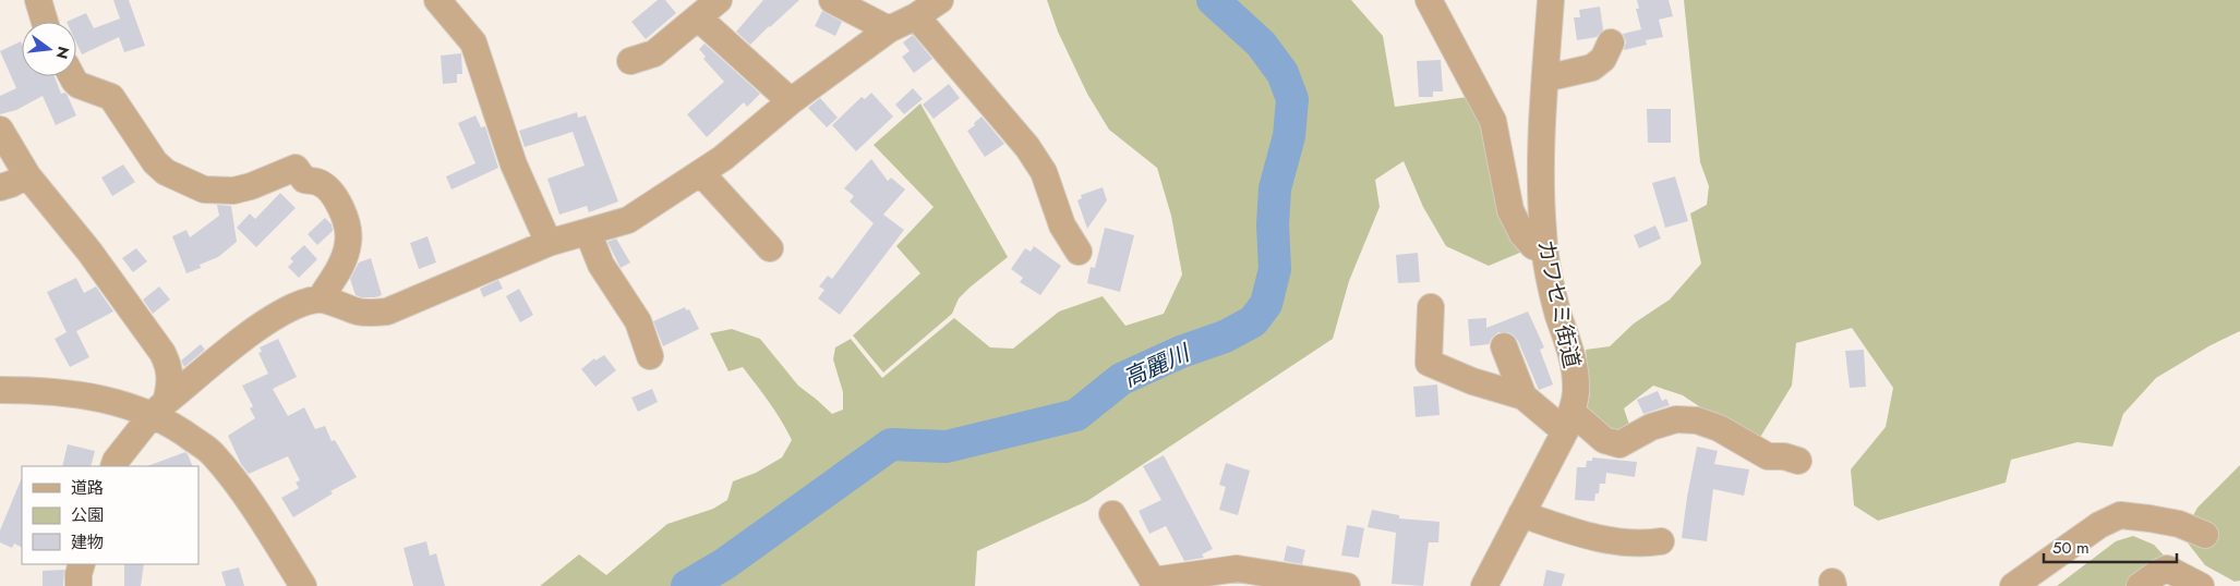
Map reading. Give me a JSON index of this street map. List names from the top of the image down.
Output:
{
  "streets": {
    "street": ["カワセミ街道"]
  },
  "water": ["高麗川"],
  "legend": ["道路", "公園", "建物"],
  "scale_bar": "50 m",
  "north": "right"
}
